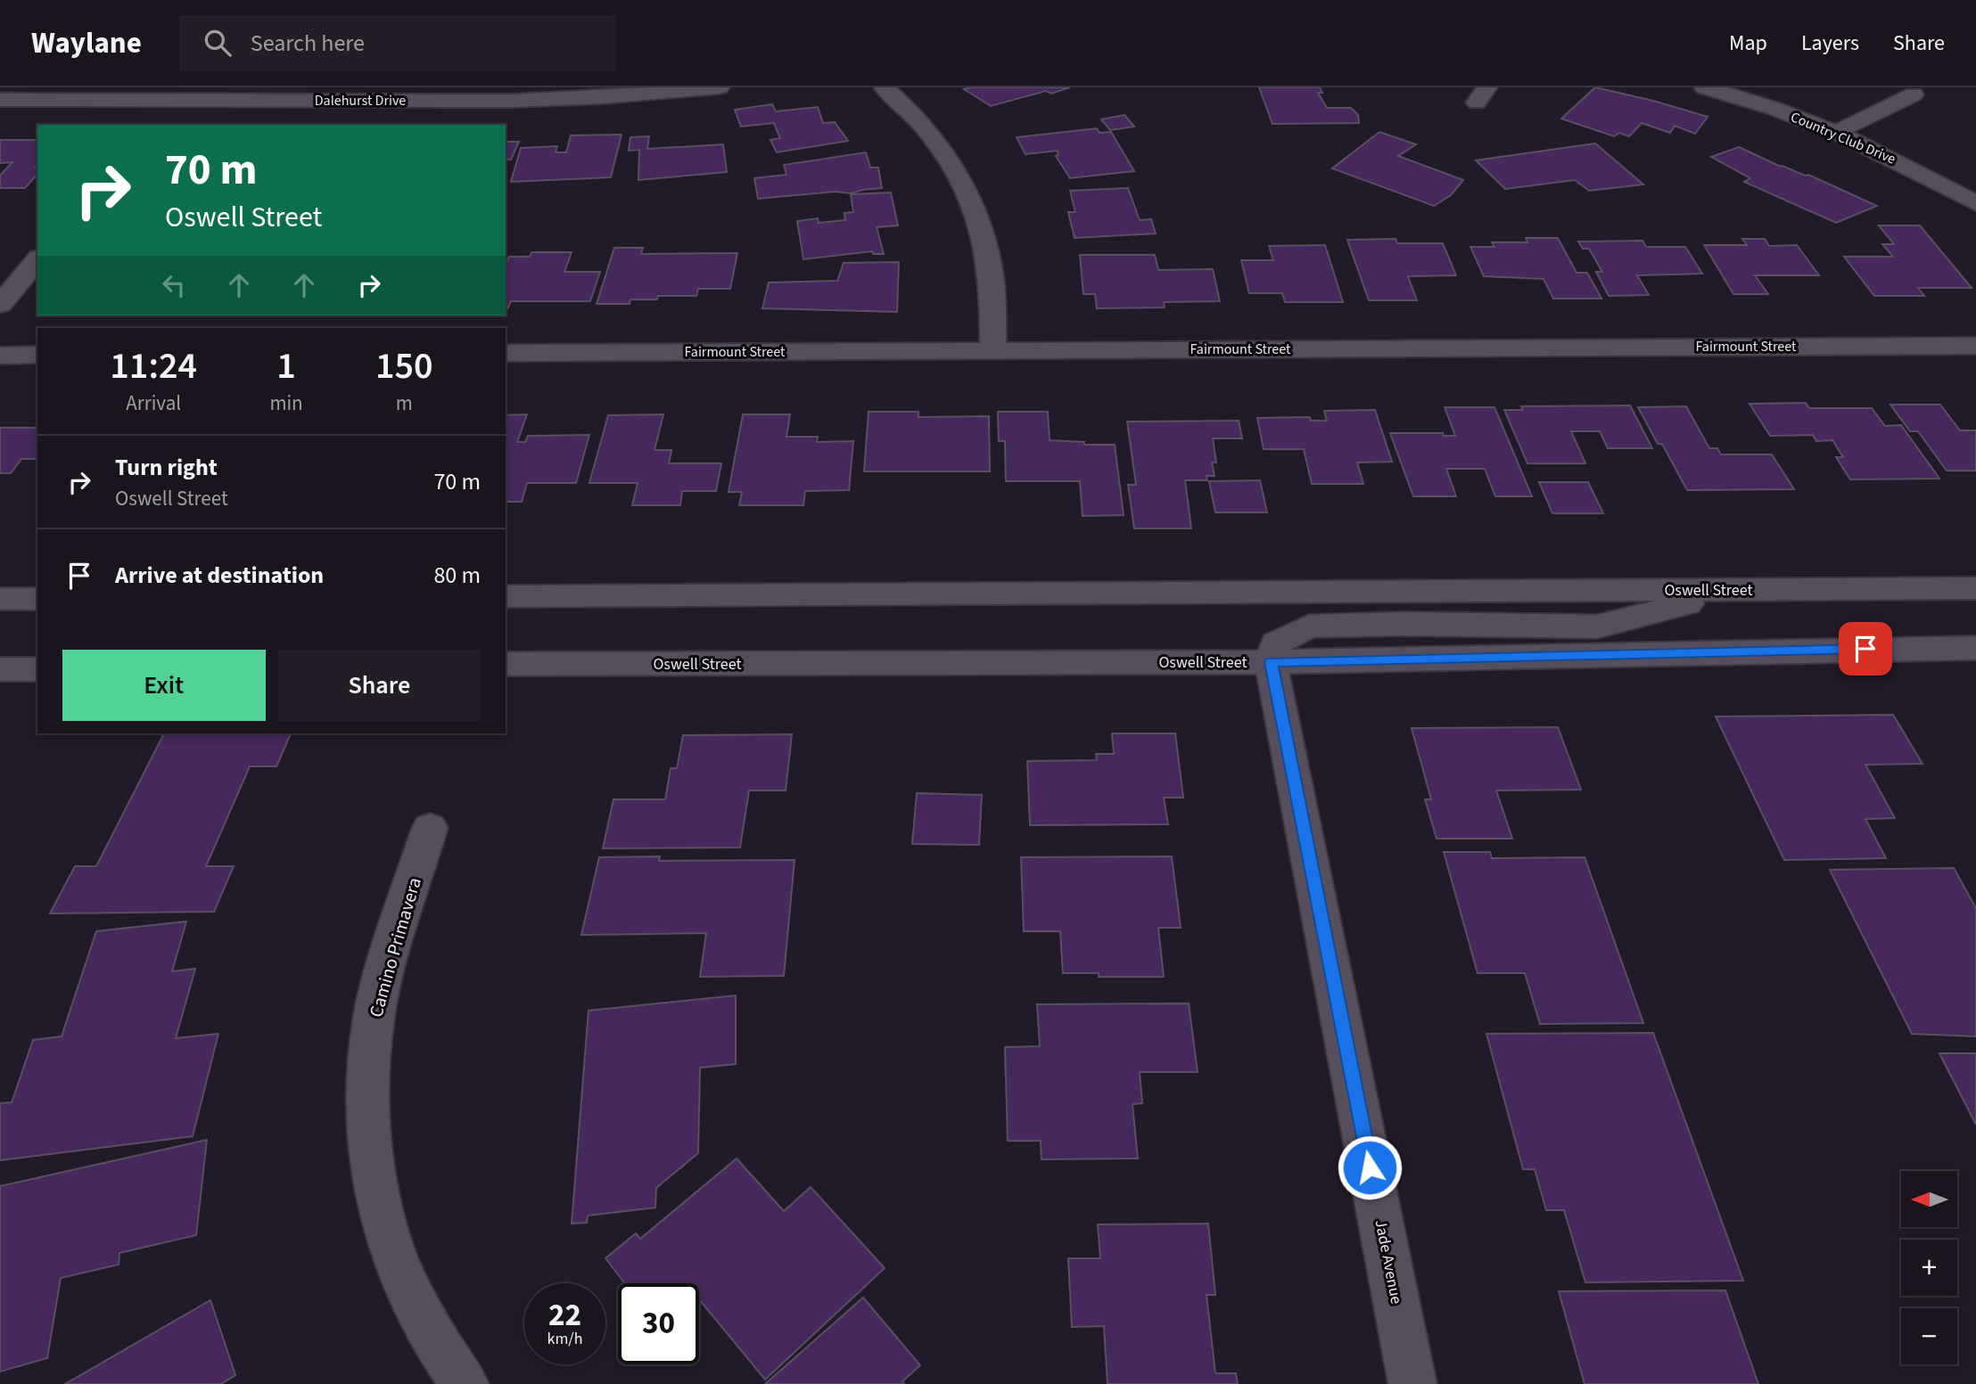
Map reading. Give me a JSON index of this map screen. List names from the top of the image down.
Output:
{
  "streets": {
    "street": [
      "Dalehurst Drive",
      "Country Club Drive",
      "Fairmount Street",
      "Oswell Street",
      "Camino Primavera",
      "Jade Avenue"
    ]
  },
  "crossings": [
    ["Oswell Street", "Jade Avenue"]
  ],
  "north": "left",
  "page": {
    "header": "Waylane",
    "search": "Search here",
    "nav": ["Map", "Layers", "Share"],
    "turn": ["70 m", "Oswell Street"],
    "eta": [
      "11:24",
      "Arrival",
      "1",
      "min",
      "150",
      "m"
    ],
    "list": [
      {
        "name": "Turn right",
        "note": "Oswell Street",
        "value": "70 m"
      },
      {
        "name": "Arrive at destination",
        "value": "80 m"
      }
    ],
    "buttons": ["Exit", "Share"],
    "map_buttons": ["+", "−"],
    "speed": "22 km/h",
    "limit": "30"
  }
}
